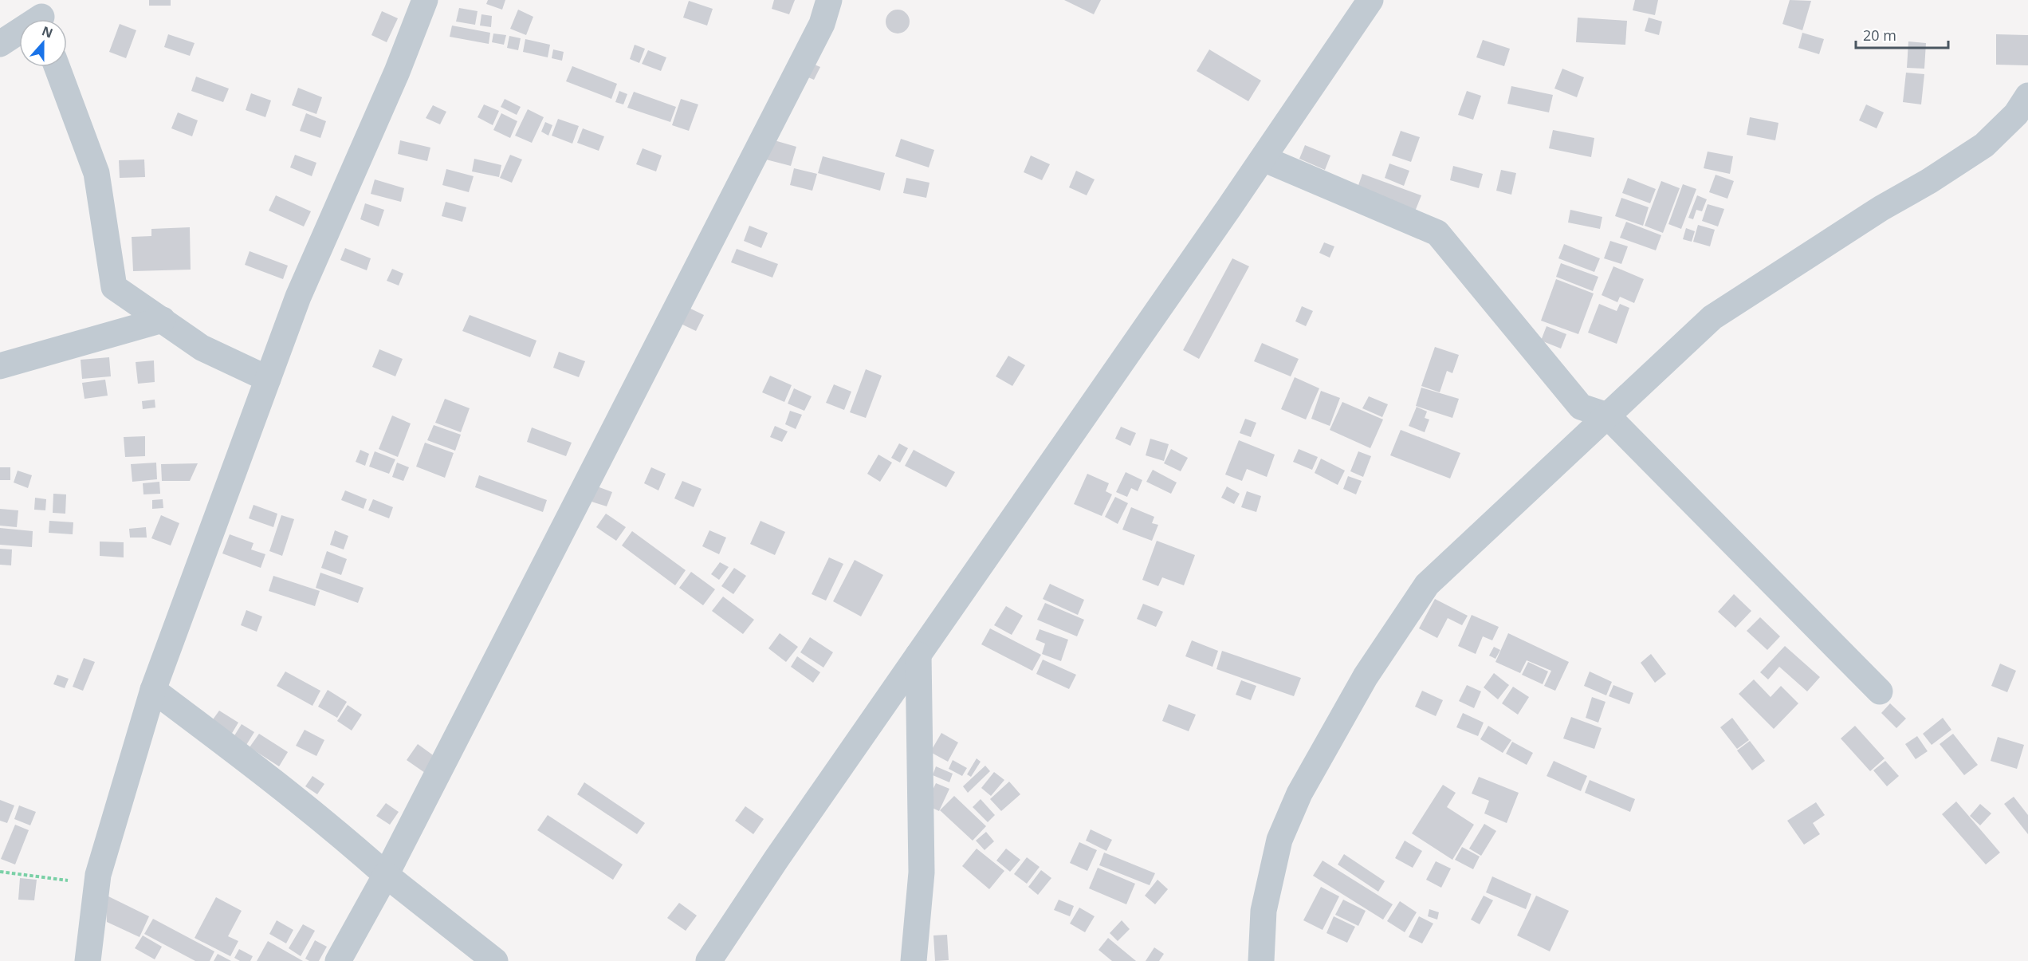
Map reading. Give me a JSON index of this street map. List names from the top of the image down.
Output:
{
  "scale_bar": "20 m",
  "north": "top"
}
